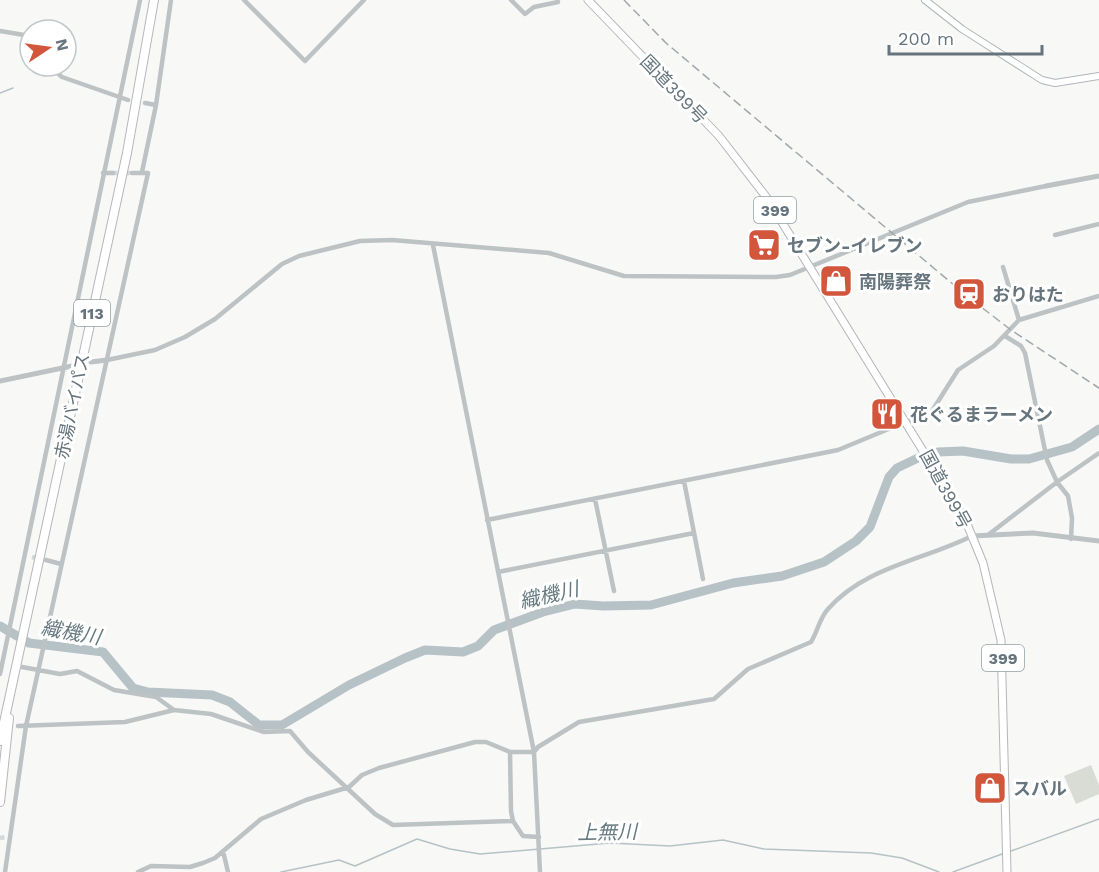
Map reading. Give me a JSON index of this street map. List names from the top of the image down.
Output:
{
  "streets": {
    "highway": [
      "国道399号",
      "399",
      "113",
      "赤湯バイパス"
    ]
  },
  "water": ["織機川", "上無川"],
  "places": {
    "supermarket": ["セブン-イレブン"],
    "shop": ["南陽葬祭", "スバル"],
    "station": ["おりはた"],
    "restaurant": ["花ぐるまラーメン"]
  },
  "scale_bar": "200 m",
  "north": "right"
}
